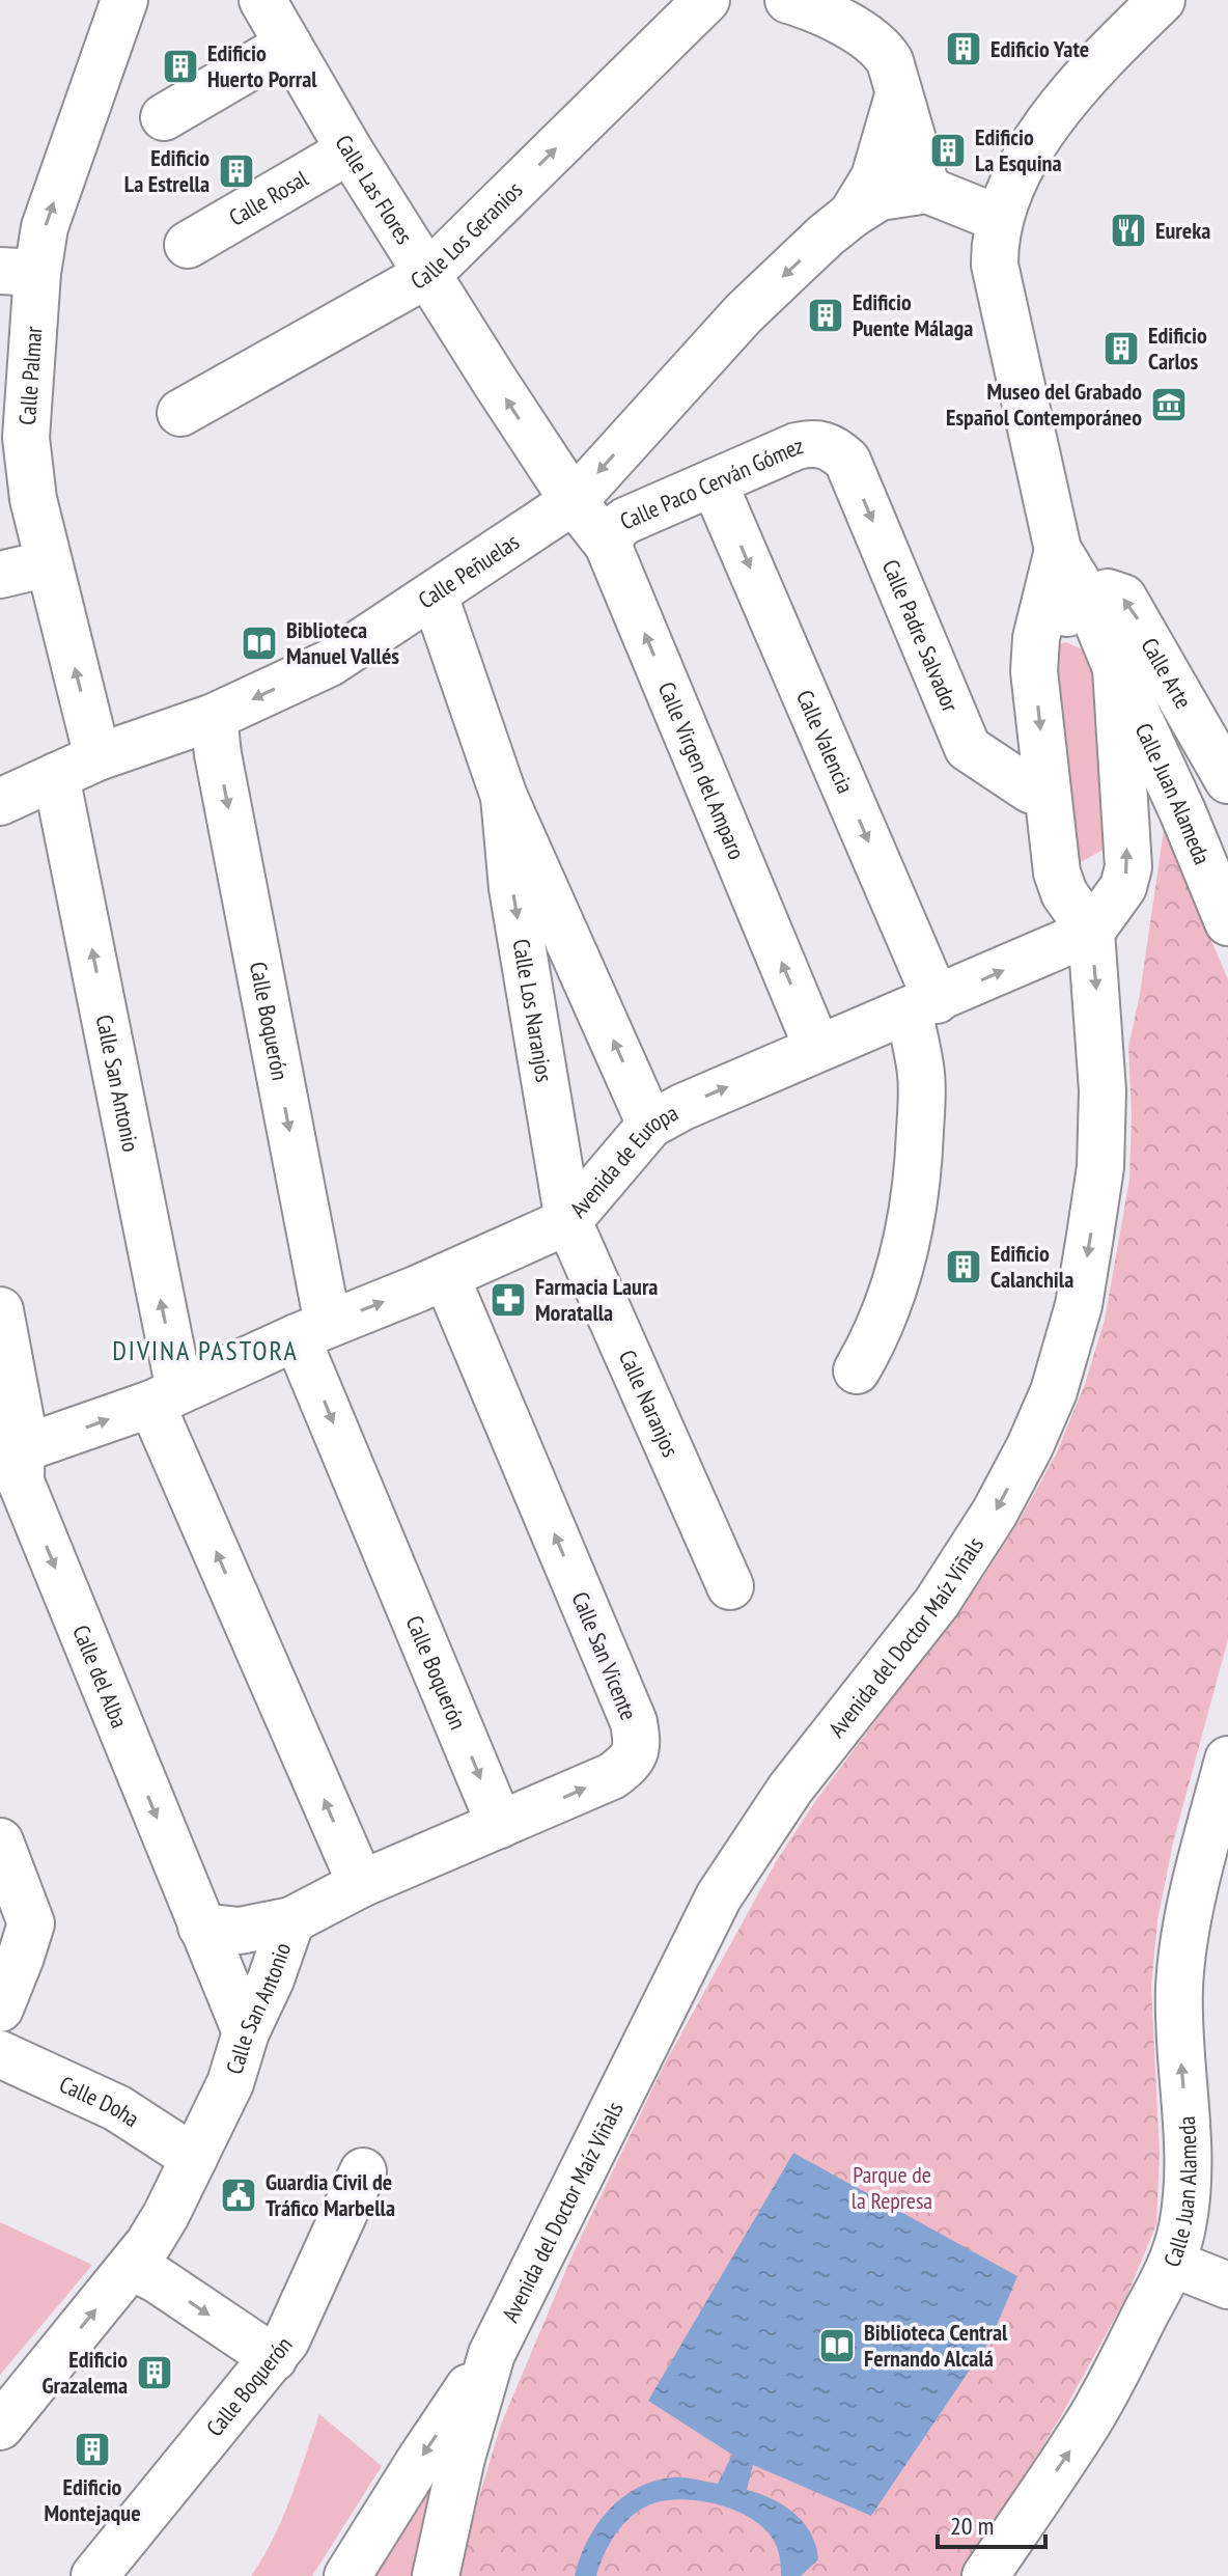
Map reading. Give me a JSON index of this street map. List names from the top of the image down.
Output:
{
  "streets": {
    "street": [
      "Calle Las Flores",
      "Calle Rosal",
      "Calle Los Geranios",
      "Calle Palmar",
      "Calle Paco Cerván Gómez",
      "Calle Peñuelas",
      "Calle Padre Salvador",
      "Calle Arte",
      "Calle Valencia",
      "Calle Virgen del Amparo",
      "Calle Juan Alameda",
      "Calle Los Naranjos",
      "Calle Boquerón",
      "Calle San Antonio",
      "Avenida de Europa",
      "Calle Naranjos",
      "Avenida del Doctor Maíz Viñals",
      "Calle San Vicente",
      "Calle del Alba",
      "Calle Doha"
    ]
  },
  "crossings": [
    ["Calle Las Flores", "Calle Rosal"],
    ["Calle Las Flores", "Calle Los Geranios"],
    ["Calle Las Flores", "Calle Peñuelas"],
    ["Calle Las Flores", "Calle Virgen del Amparo"],
    ["Calle Palmar", "Calle Peñuelas"],
    ["Calle Paco Cerván Gómez", "Calle Padre Salvador"],
    ["Calle Paco Cerván Gómez", "Calle Valencia"],
    ["Calle Paco Cerván Gómez", "Calle Virgen del Amparo"],
    ["Calle Peñuelas", "Calle Virgen del Amparo"],
    ["Calle Peñuelas", "Calle Los Naranjos"],
    ["Calle Peñuelas", "Calle Boquerón"],
    ["Calle Peñuelas", "Calle San Antonio"],
    ["Calle Arte", "Calle Juan Alameda"],
    ["Calle Valencia", "Avenida de Europa"],
    ["Calle Virgen del Amparo", "Avenida de Europa"],
    ["Calle Los Naranjos", "Avenida de Europa"],
    ["Calle Los Naranjos", "Calle Naranjos"],
    ["Calle Boquerón", "Avenida de Europa"],
    ["Calle Boquerón", "Calle San Vicente"],
    ["Calle San Antonio", "Avenida de Europa"],
    ["Calle San Antonio", "Calle San Vicente"],
    ["Calle San Antonio", "Calle del Alba"],
    ["Calle San Antonio", "Calle Doha"],
    ["Avenida de Europa", "Calle Naranjos"],
    ["Avenida de Europa", "Avenida del Doctor Maíz Viñals"],
    ["Avenida de Europa", "Calle San Vicente"],
    ["Avenida de Europa", "Calle del Alba"]
  ],
  "one_way": [
    "Calle Las Flores",
    "Calle Los Geranios",
    "Calle Palmar",
    "Calle Peñuelas",
    "Calle Arte",
    "Calle Juan Alameda",
    "Calle Boquerón",
    "Calle San Antonio",
    "Avenida de Europa",
    "Avenida del Doctor Maíz Viñals",
    "Calle San Vicente",
    "Calle del Alba"
  ],
  "districts": ["DIVINA PASTORA"],
  "parks": ["Parque de la Represa"],
  "places": {
    "building": [
      "Edificio Yate",
      "Edificio Huerto Porral",
      "Edificio La Esquina",
      "Edificio La Estrella",
      "Edificio Puente Málaga",
      "Edificio Carlos",
      "Edificio Calanchila",
      "Edificio Grazalema",
      "Edificio Montejaque"
    ],
    "restaurant": ["Eureka"],
    "museum": ["Museo del Grabado Español Contemporáneo"],
    "library": ["Biblioteca Manuel Vallés", "Biblioteca Central Fernando Alcalá"],
    "pharmacy": ["Farmacia Laura Moratalla"],
    "public building": ["Guardia Civil de Tráfico Marbella"]
  },
  "scale_bar": "20 m"
}
